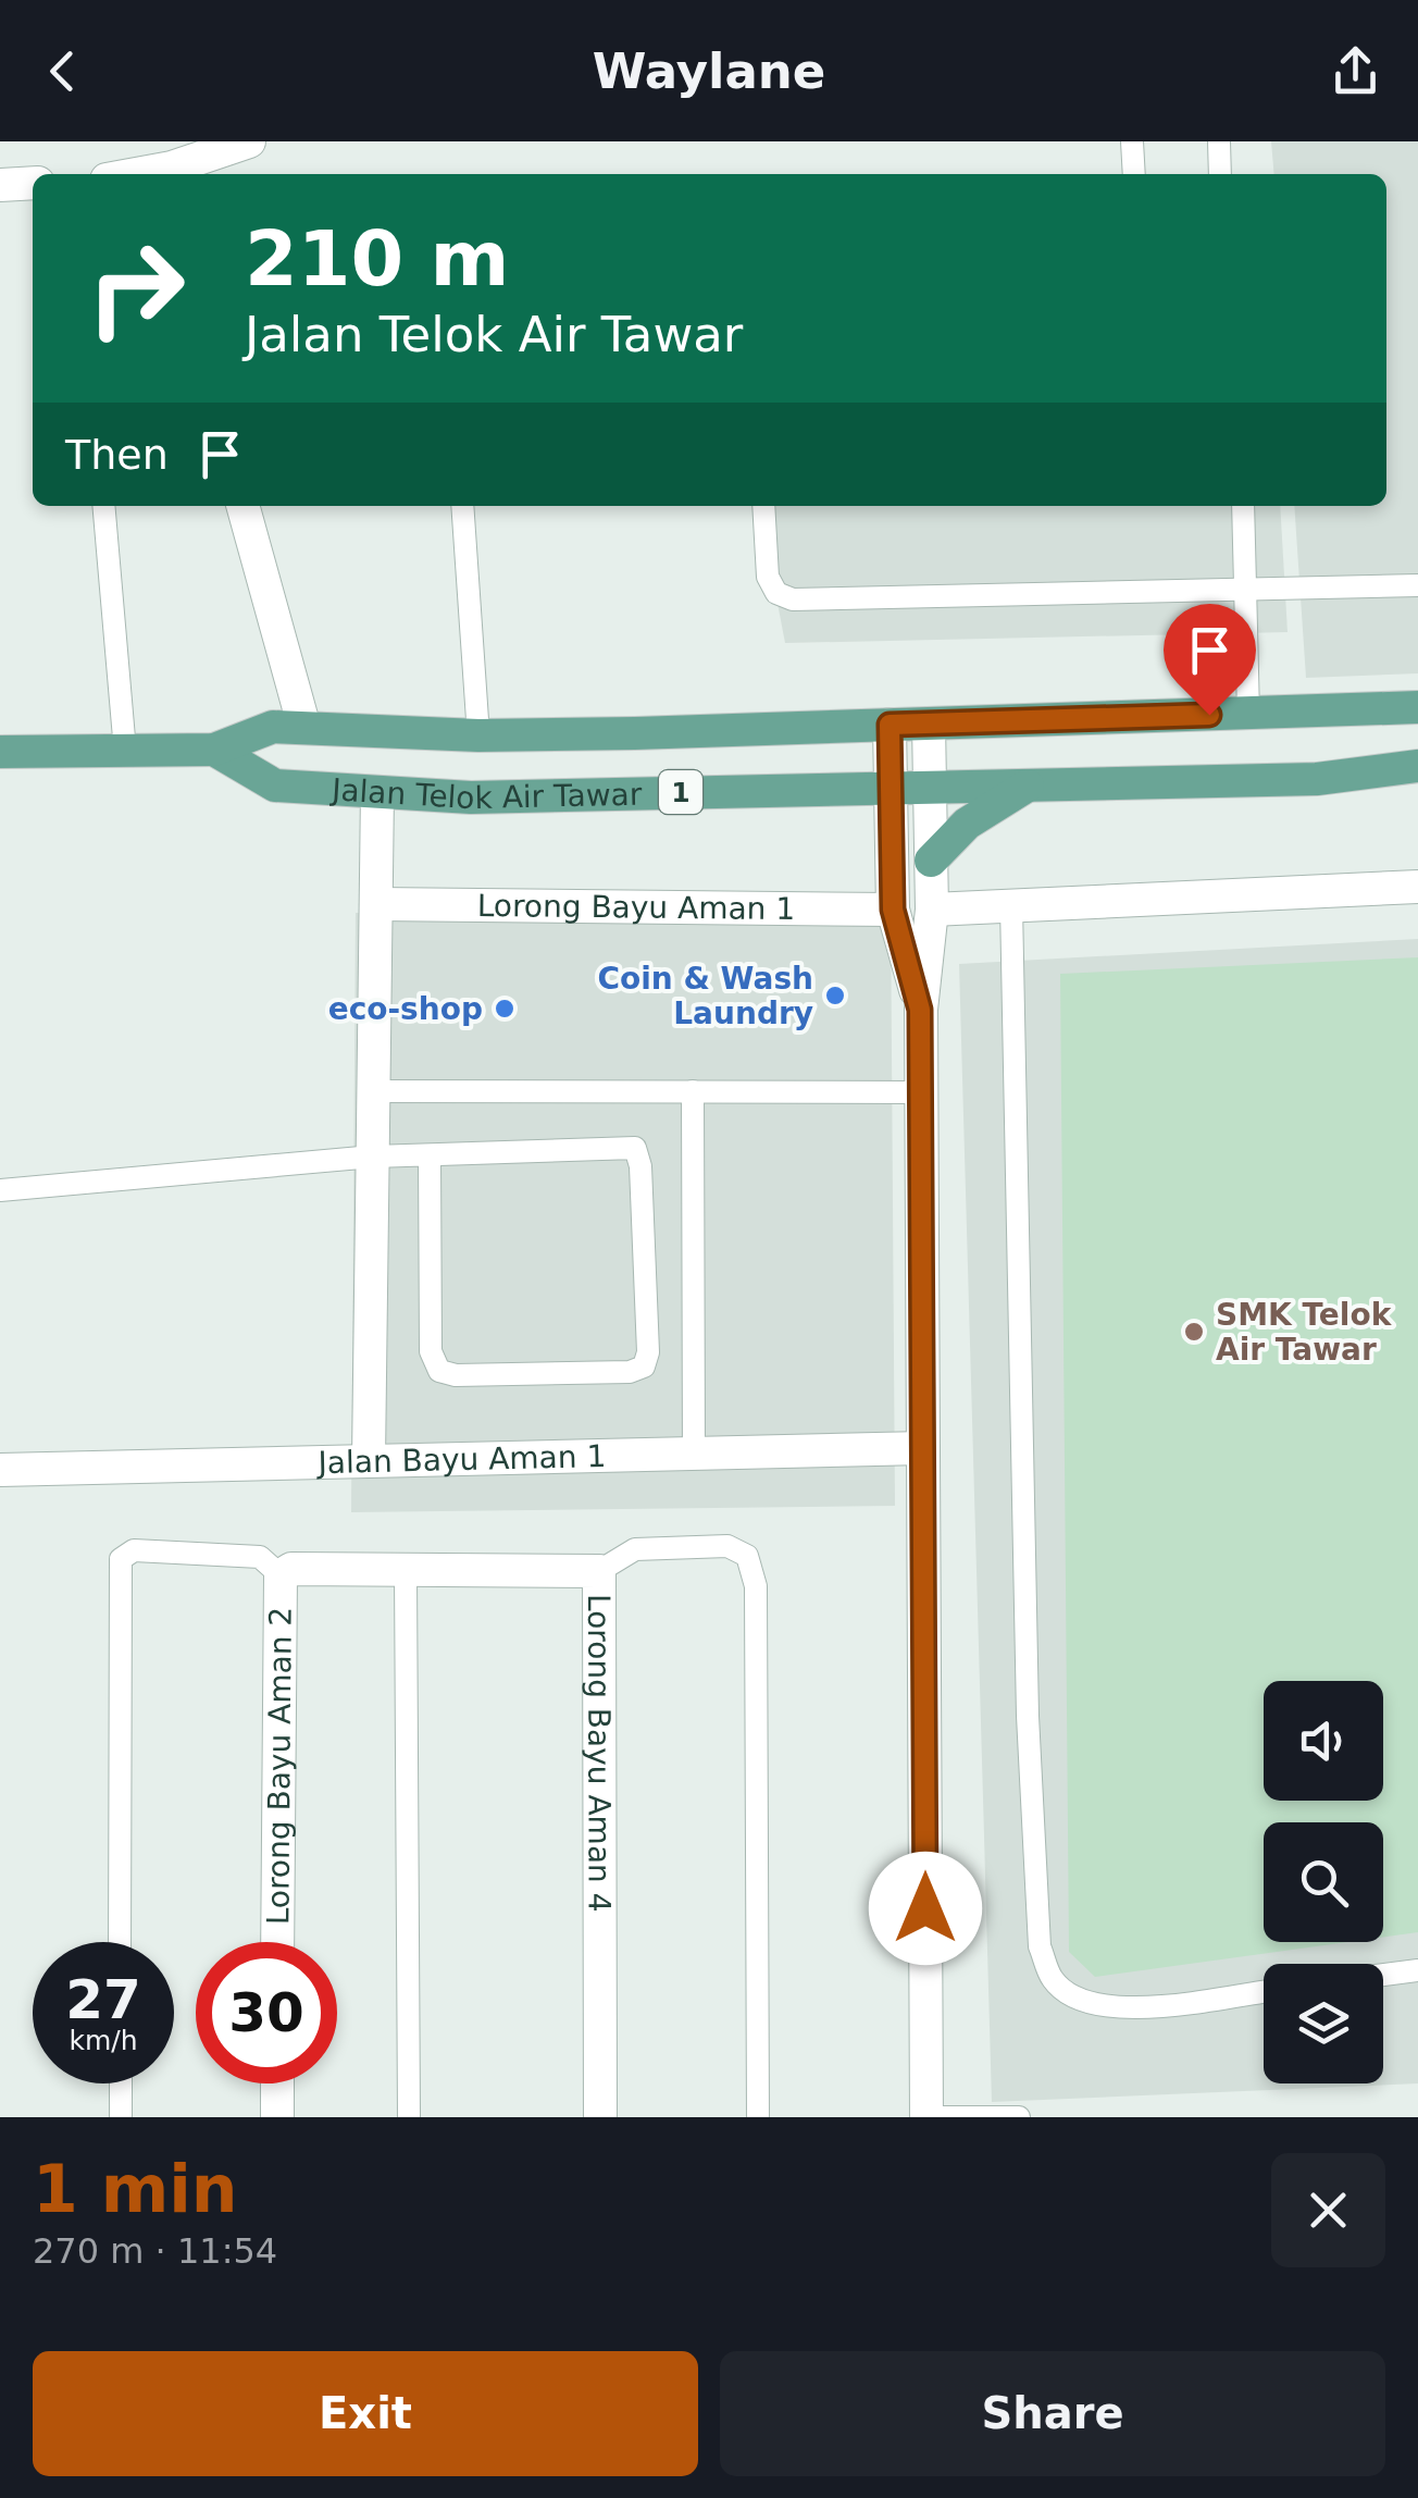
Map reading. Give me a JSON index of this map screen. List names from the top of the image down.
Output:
{
  "streets": {
    "main road": ["Jalan Telok Air Tawar", "1"],
    "street": [
      "Lorong Bayu Aman 1",
      "Jalan Bayu Aman 1",
      "Lorong Bayu Aman 4",
      "Lorong Bayu Aman 2"
    ]
  },
  "crossings": [
    ["Lorong Bayu Aman 4", "Lorong Bayu Aman 2"]
  ],
  "places": ["Coin & Wash Laundry", "eco-shop", "SMK Telok Air Tawar"],
  "page": {
    "header": "Waylane",
    "turn": ["210 m", "Jalan Telok Air Tawar"],
    "then": "Then",
    "speed": "27 km/h",
    "limit": "30",
    "heading": ["1 min", "270 m · 11:54"],
    "buttons": ["Exit", "Share"]
  }
}
